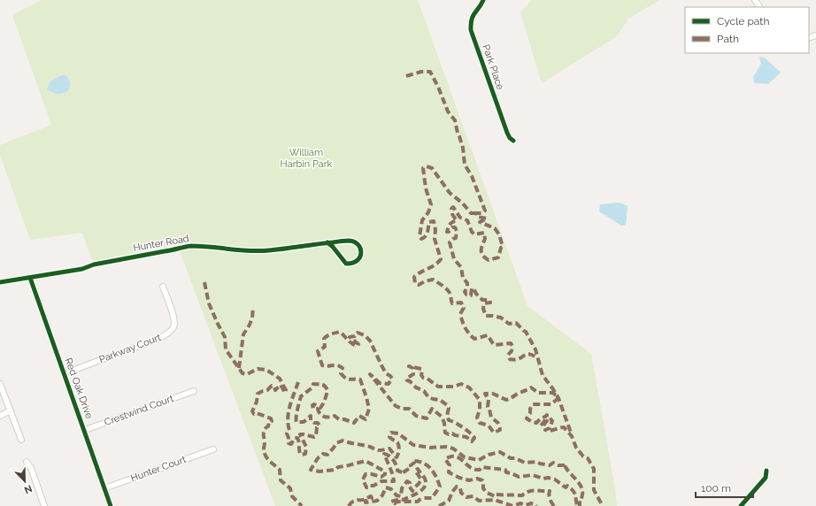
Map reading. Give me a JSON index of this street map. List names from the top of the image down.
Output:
{
  "streets": {
    "street": [
      "Park Place",
      "Hunter Road",
      "Parkway Court",
      "Red Oak Drive",
      "Crestwind Court",
      "Hunter Court"
    ]
  },
  "crossings": [
    ["Hunter Road", "Red Oak Drive"],
    ["Parkway Court", "Red Oak Drive"],
    ["Red Oak Drive", "Crestwind Court"],
    ["Red Oak Drive", "Hunter Court"]
  ],
  "parks": ["William Harbin Park"],
  "legend": ["Cycle path", "Path"],
  "scale_bar": "100 m",
  "north": "bottom right"
}
